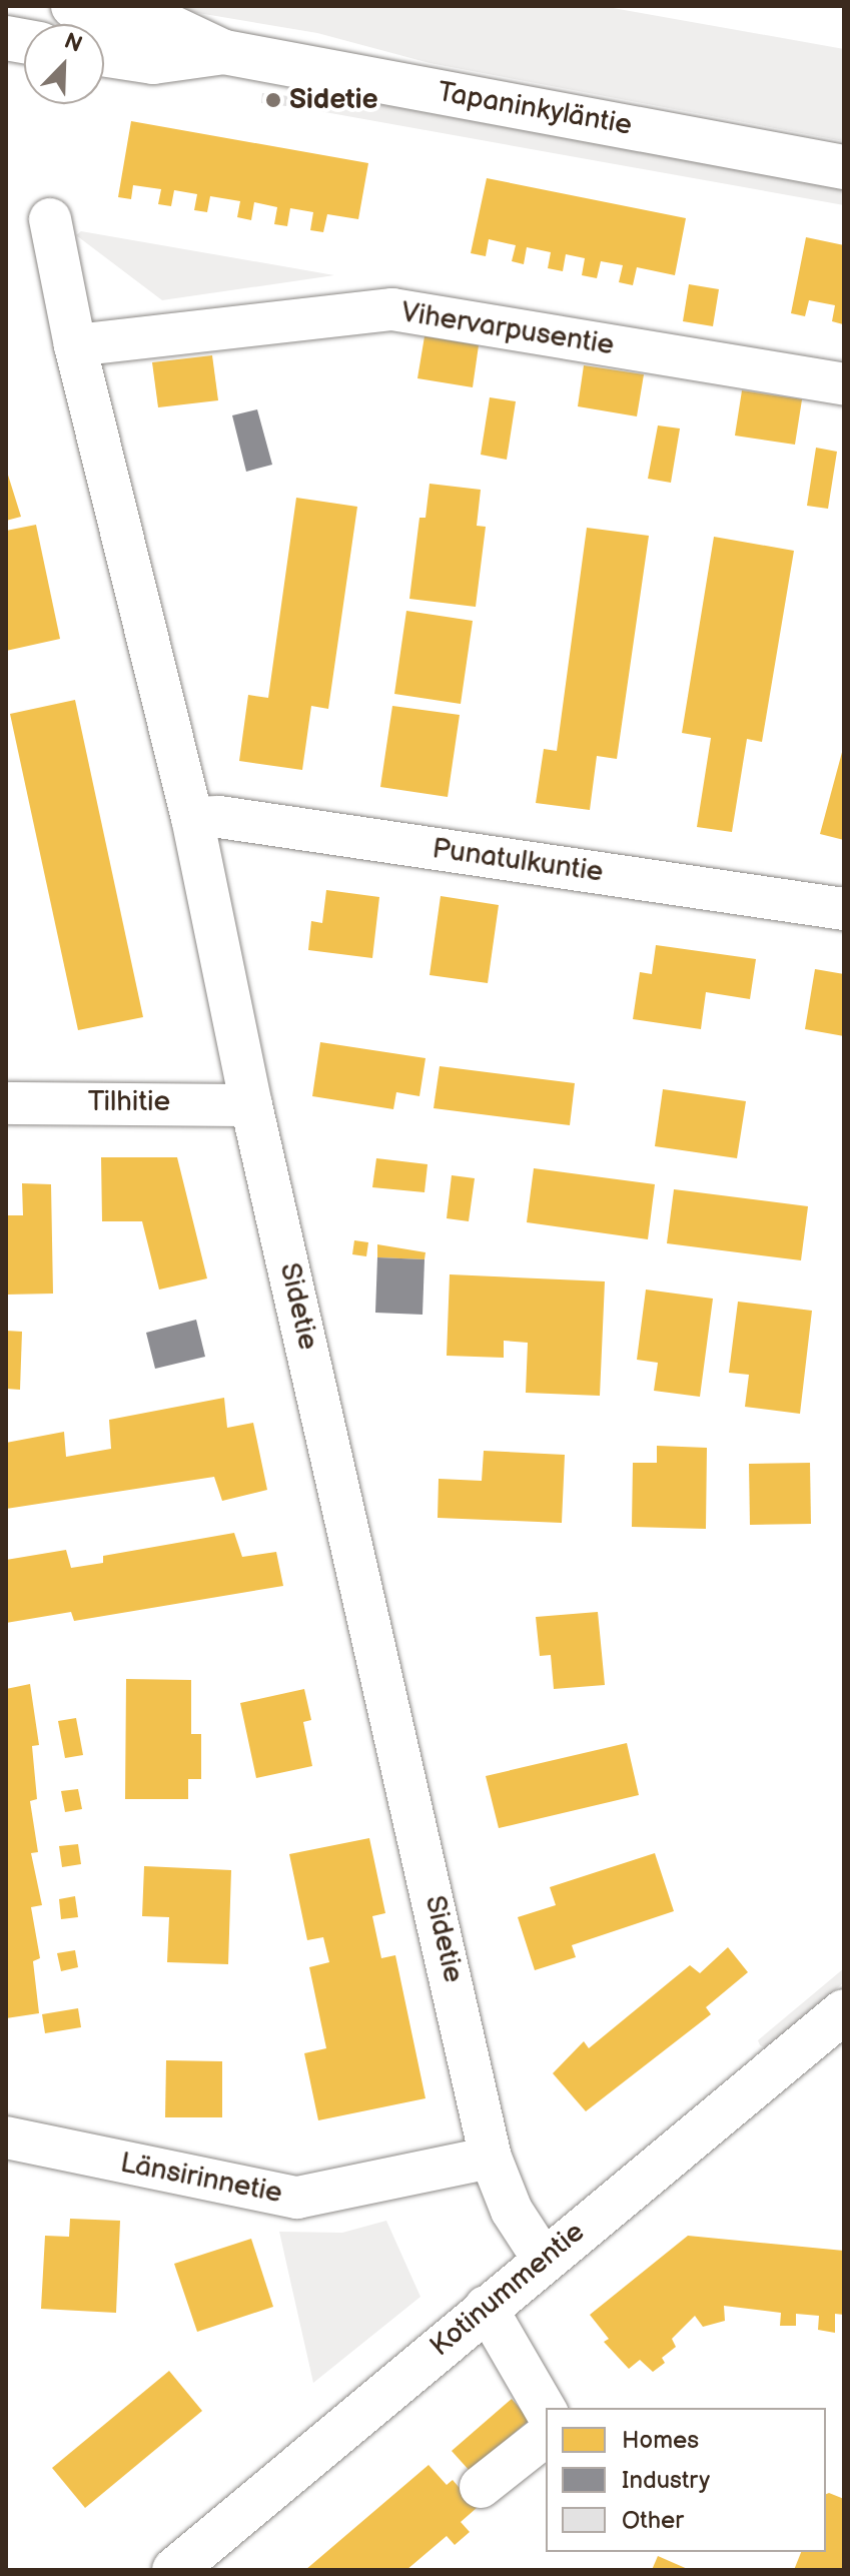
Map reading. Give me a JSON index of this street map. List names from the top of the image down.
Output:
{
  "streets": {
    "main road": ["Tapaninkyläntie", "Kotinummentie"],
    "street": [
      "Vihervarpusentie",
      "Punatulkuntie",
      "Tilhitie",
      "Sidetie",
      "Länsirinnetie"
    ]
  },
  "crossings": [
    ["Vihervarpusentie", "Sidetie"],
    ["Punatulkuntie", "Sidetie"],
    ["Tilhitie", "Sidetie"],
    ["Sidetie", "Länsirinnetie"],
    ["Sidetie", "Kotinummentie"]
  ],
  "places": ["Sidetie"],
  "legend": ["Homes", "Industry", "Other"],
  "north": "top right"
}
